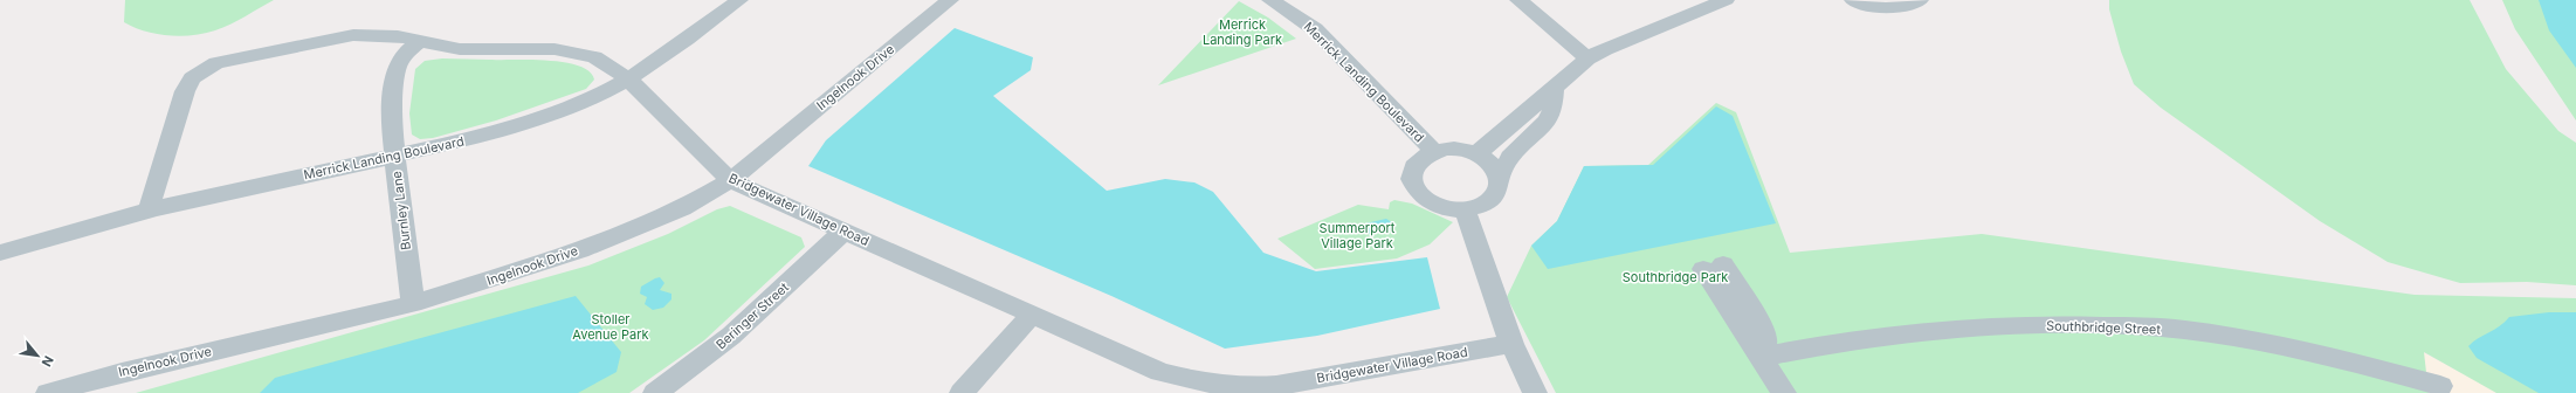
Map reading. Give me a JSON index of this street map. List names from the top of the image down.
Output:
{
  "streets": {
    "street": [
      "Ingelnook Drive",
      "Merrick Landing Boulevard",
      "Bridgewater Village Road",
      "Burnley Lane",
      "Beringer Street",
      "Southbridge Street"
    ]
  },
  "crossings": [
    ["Ingelnook Drive", "Bridgewater Village Road"],
    ["Ingelnook Drive", "Burnley Lane"],
    ["Merrick Landing Boulevard", "Bridgewater Village Road"],
    ["Merrick Landing Boulevard", "Burnley Lane"],
    ["Bridgewater Village Road", "Burnley Lane"],
    ["Bridgewater Village Road", "Beringer Street"]
  ],
  "parks": [
    "Merrick Landing Park",
    "Summerport Village Park",
    "Southbridge Park",
    "Stoller Avenue Park"
  ],
  "north": "bottom right"
}
